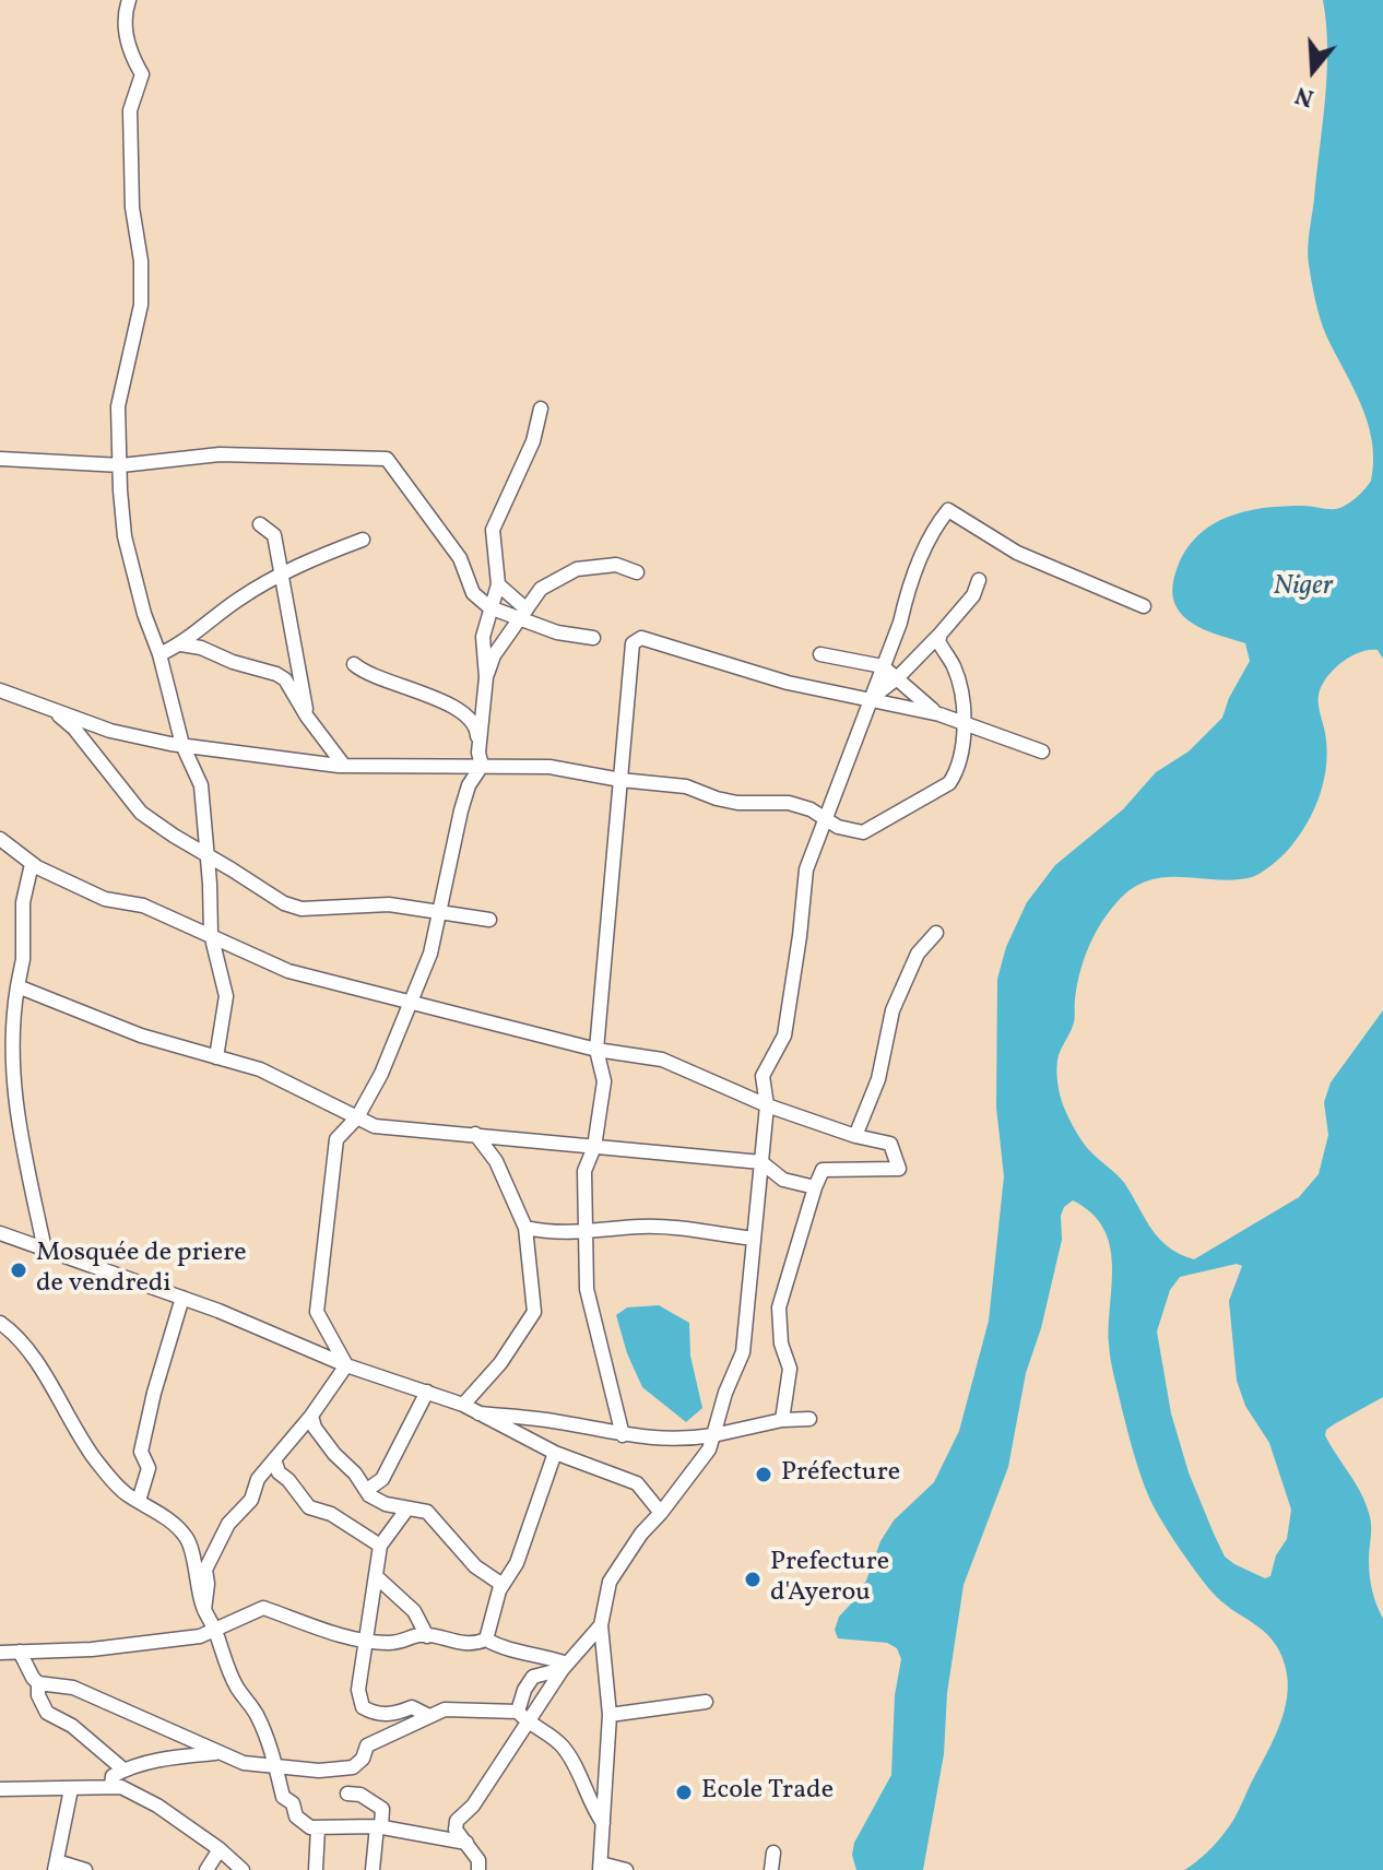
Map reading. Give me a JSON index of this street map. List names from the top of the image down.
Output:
{
  "water": ["Niger"],
  "places": [
    "Mosquée de priere de vendredi",
    "Préfecture",
    "Prefecture d'Ayerou",
    "Ecole Trade"
  ],
  "north": "bottom"
}
